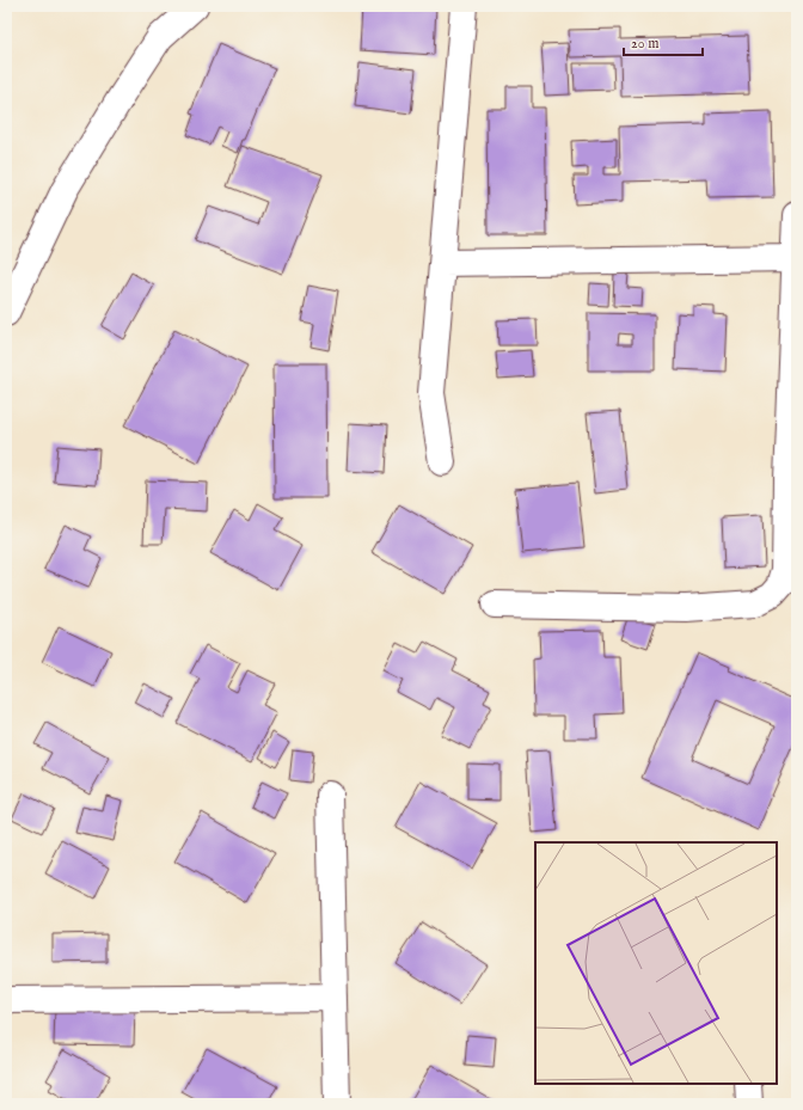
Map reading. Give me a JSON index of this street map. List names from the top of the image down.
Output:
{
  "scale_bar": "20 m"
}
